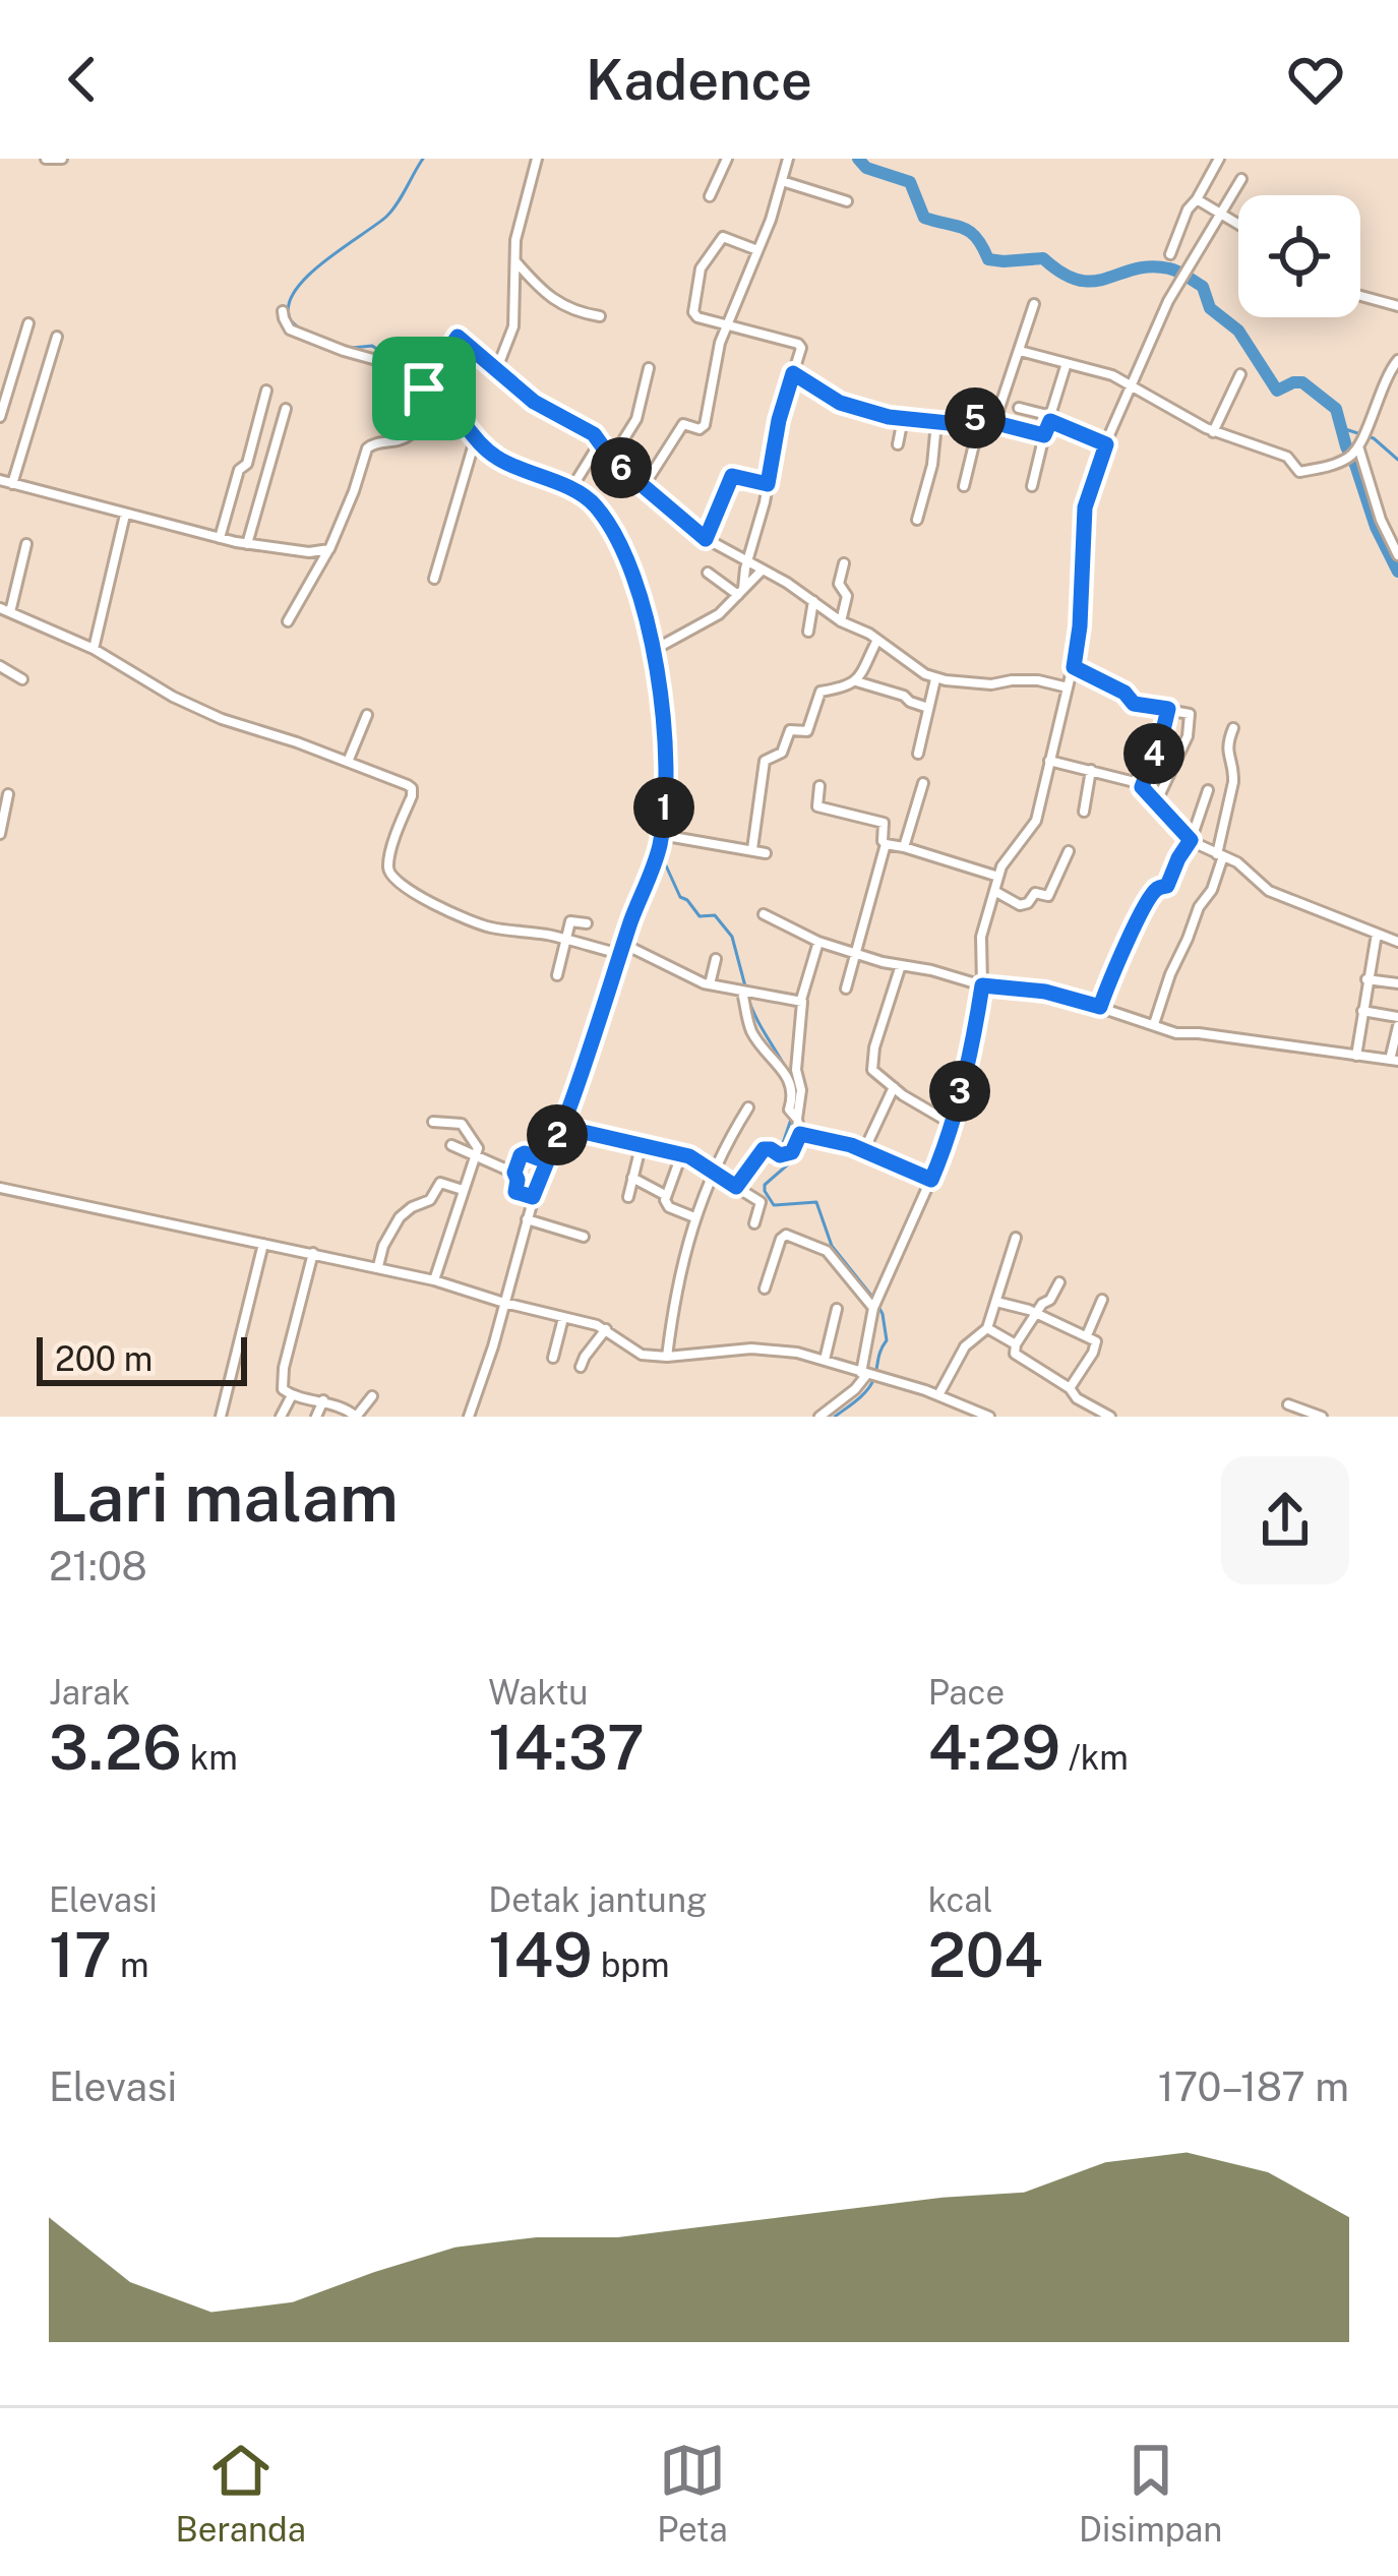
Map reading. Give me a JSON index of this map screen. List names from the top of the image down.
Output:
{
  "scale_bar": "200 m",
  "page": {
    "header": "Kadence",
    "pins": [
      "5",
      "6",
      "4",
      "1",
      "3",
      "2"
    ],
    "scale": "200 m",
    "heading": ["Lari malam", "21:08"],
    "stats": [
      ["Jarak", "3.26 km"],
      ["Waktu", "14:37"],
      ["Pace", "4:29 /km"],
      ["Elevasi", "17 m"],
      ["Detak jantung", "149 bpm"],
      ["kcal", "204"]
    ],
    "chart": ["Elevasi", "170–187 m"],
    "tabs": ["Beranda", "Peta", "Disimpan"]
  }
}
